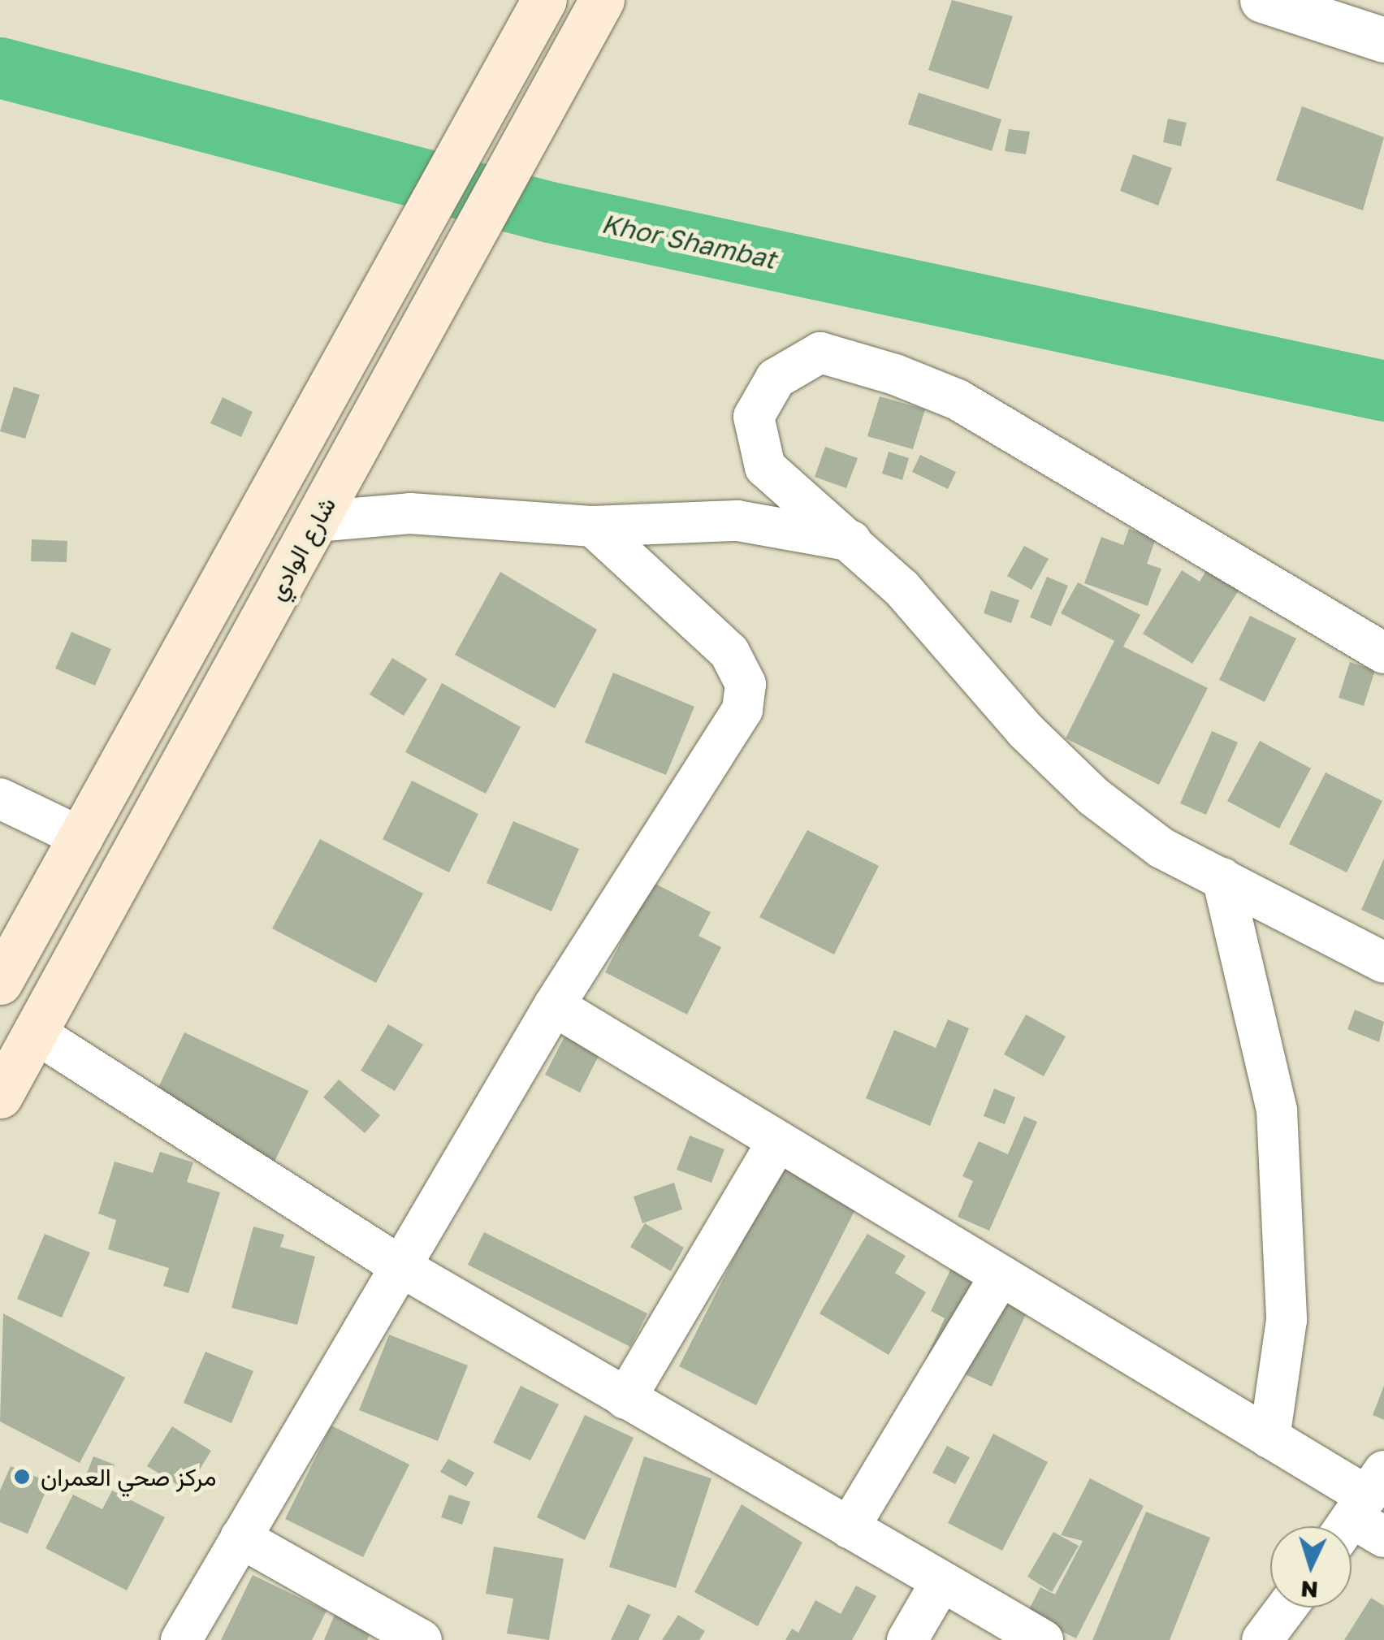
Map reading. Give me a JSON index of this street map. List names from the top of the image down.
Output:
{
  "streets": {
    "main road": ["شارع الوادي"]
  },
  "water": ["Khor Shambat"],
  "places": ["مركز صحي العمران"],
  "north": "bottom"
}
